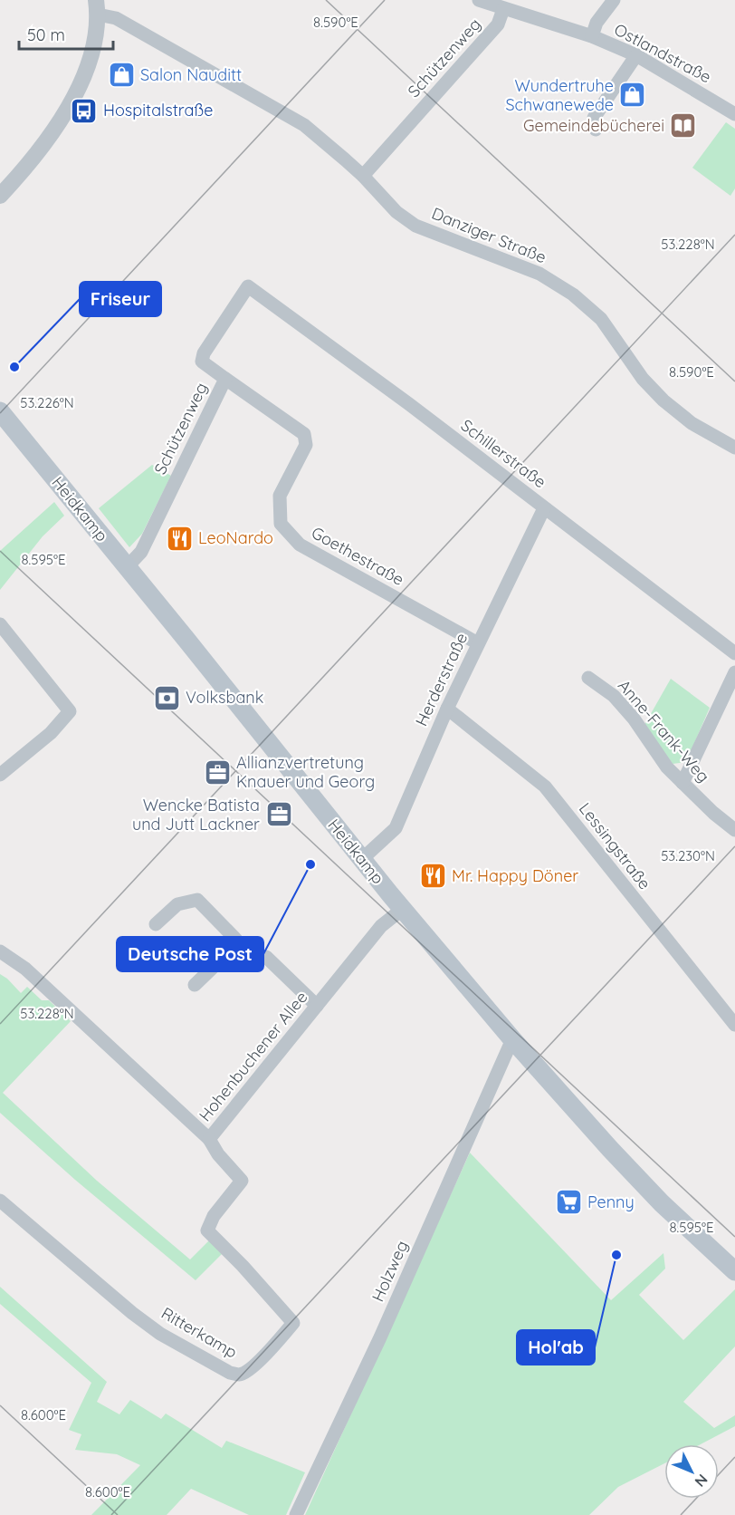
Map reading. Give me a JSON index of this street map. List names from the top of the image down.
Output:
{
  "streets": {
    "main road": ["Heidkamp"],
    "street": [
      "Ostlandstraße",
      "Schützenweg",
      "Danziger Straße",
      "Schillerstraße",
      "Goethestraße",
      "Herderstraße",
      "Anne-Frank-Weg",
      "Lessingstraße",
      "Hohenbuchener Allee",
      "Holzweg",
      "Ritterkamp"
    ]
  },
  "crossings": [
    ["Ostlandstraße", "Schützenweg"],
    ["Schützenweg", "Danziger Straße"],
    ["Schützenweg", "Schillerstraße"],
    ["Schützenweg", "Heidkamp"],
    ["Schützenweg", "Goethestraße"],
    ["Schillerstraße", "Herderstraße"],
    ["Heidkamp", "Herderstraße"],
    ["Heidkamp", "Hohenbuchener Allee"],
    ["Heidkamp", "Holzweg"],
    ["Goethestraße", "Herderstraße"],
    ["Herderstraße", "Lessingstraße"],
    ["Hohenbuchener Allee", "Ritterkamp"]
  ],
  "places": {
    "shop": ["Salon Nauditt", "Wundertruhe Schwanewede"],
    "bus stop": ["Hospitalstraße"],
    "library": ["Gemeindebücherei"],
    "other": ["Friseur", "Deutsche Post", "Hol'ab"],
    "restaurant": ["LeoNardo", "Mr. Happy Döner"],
    "bank": ["Volksbank"],
    "office": ["Allianzvertretung Knauer und Georg", "Wencke Batista und Jutt Lackner"],
    "supermarket": ["Penny"]
  },
  "scale_bar": "50 m",
  "north": "bottom right",
  "coordinates": [
    "8.590°E",
    "53.228°N",
    "53.226°N",
    "8.595°E",
    "53.230°N",
    "8.600°E"
  ]
}
